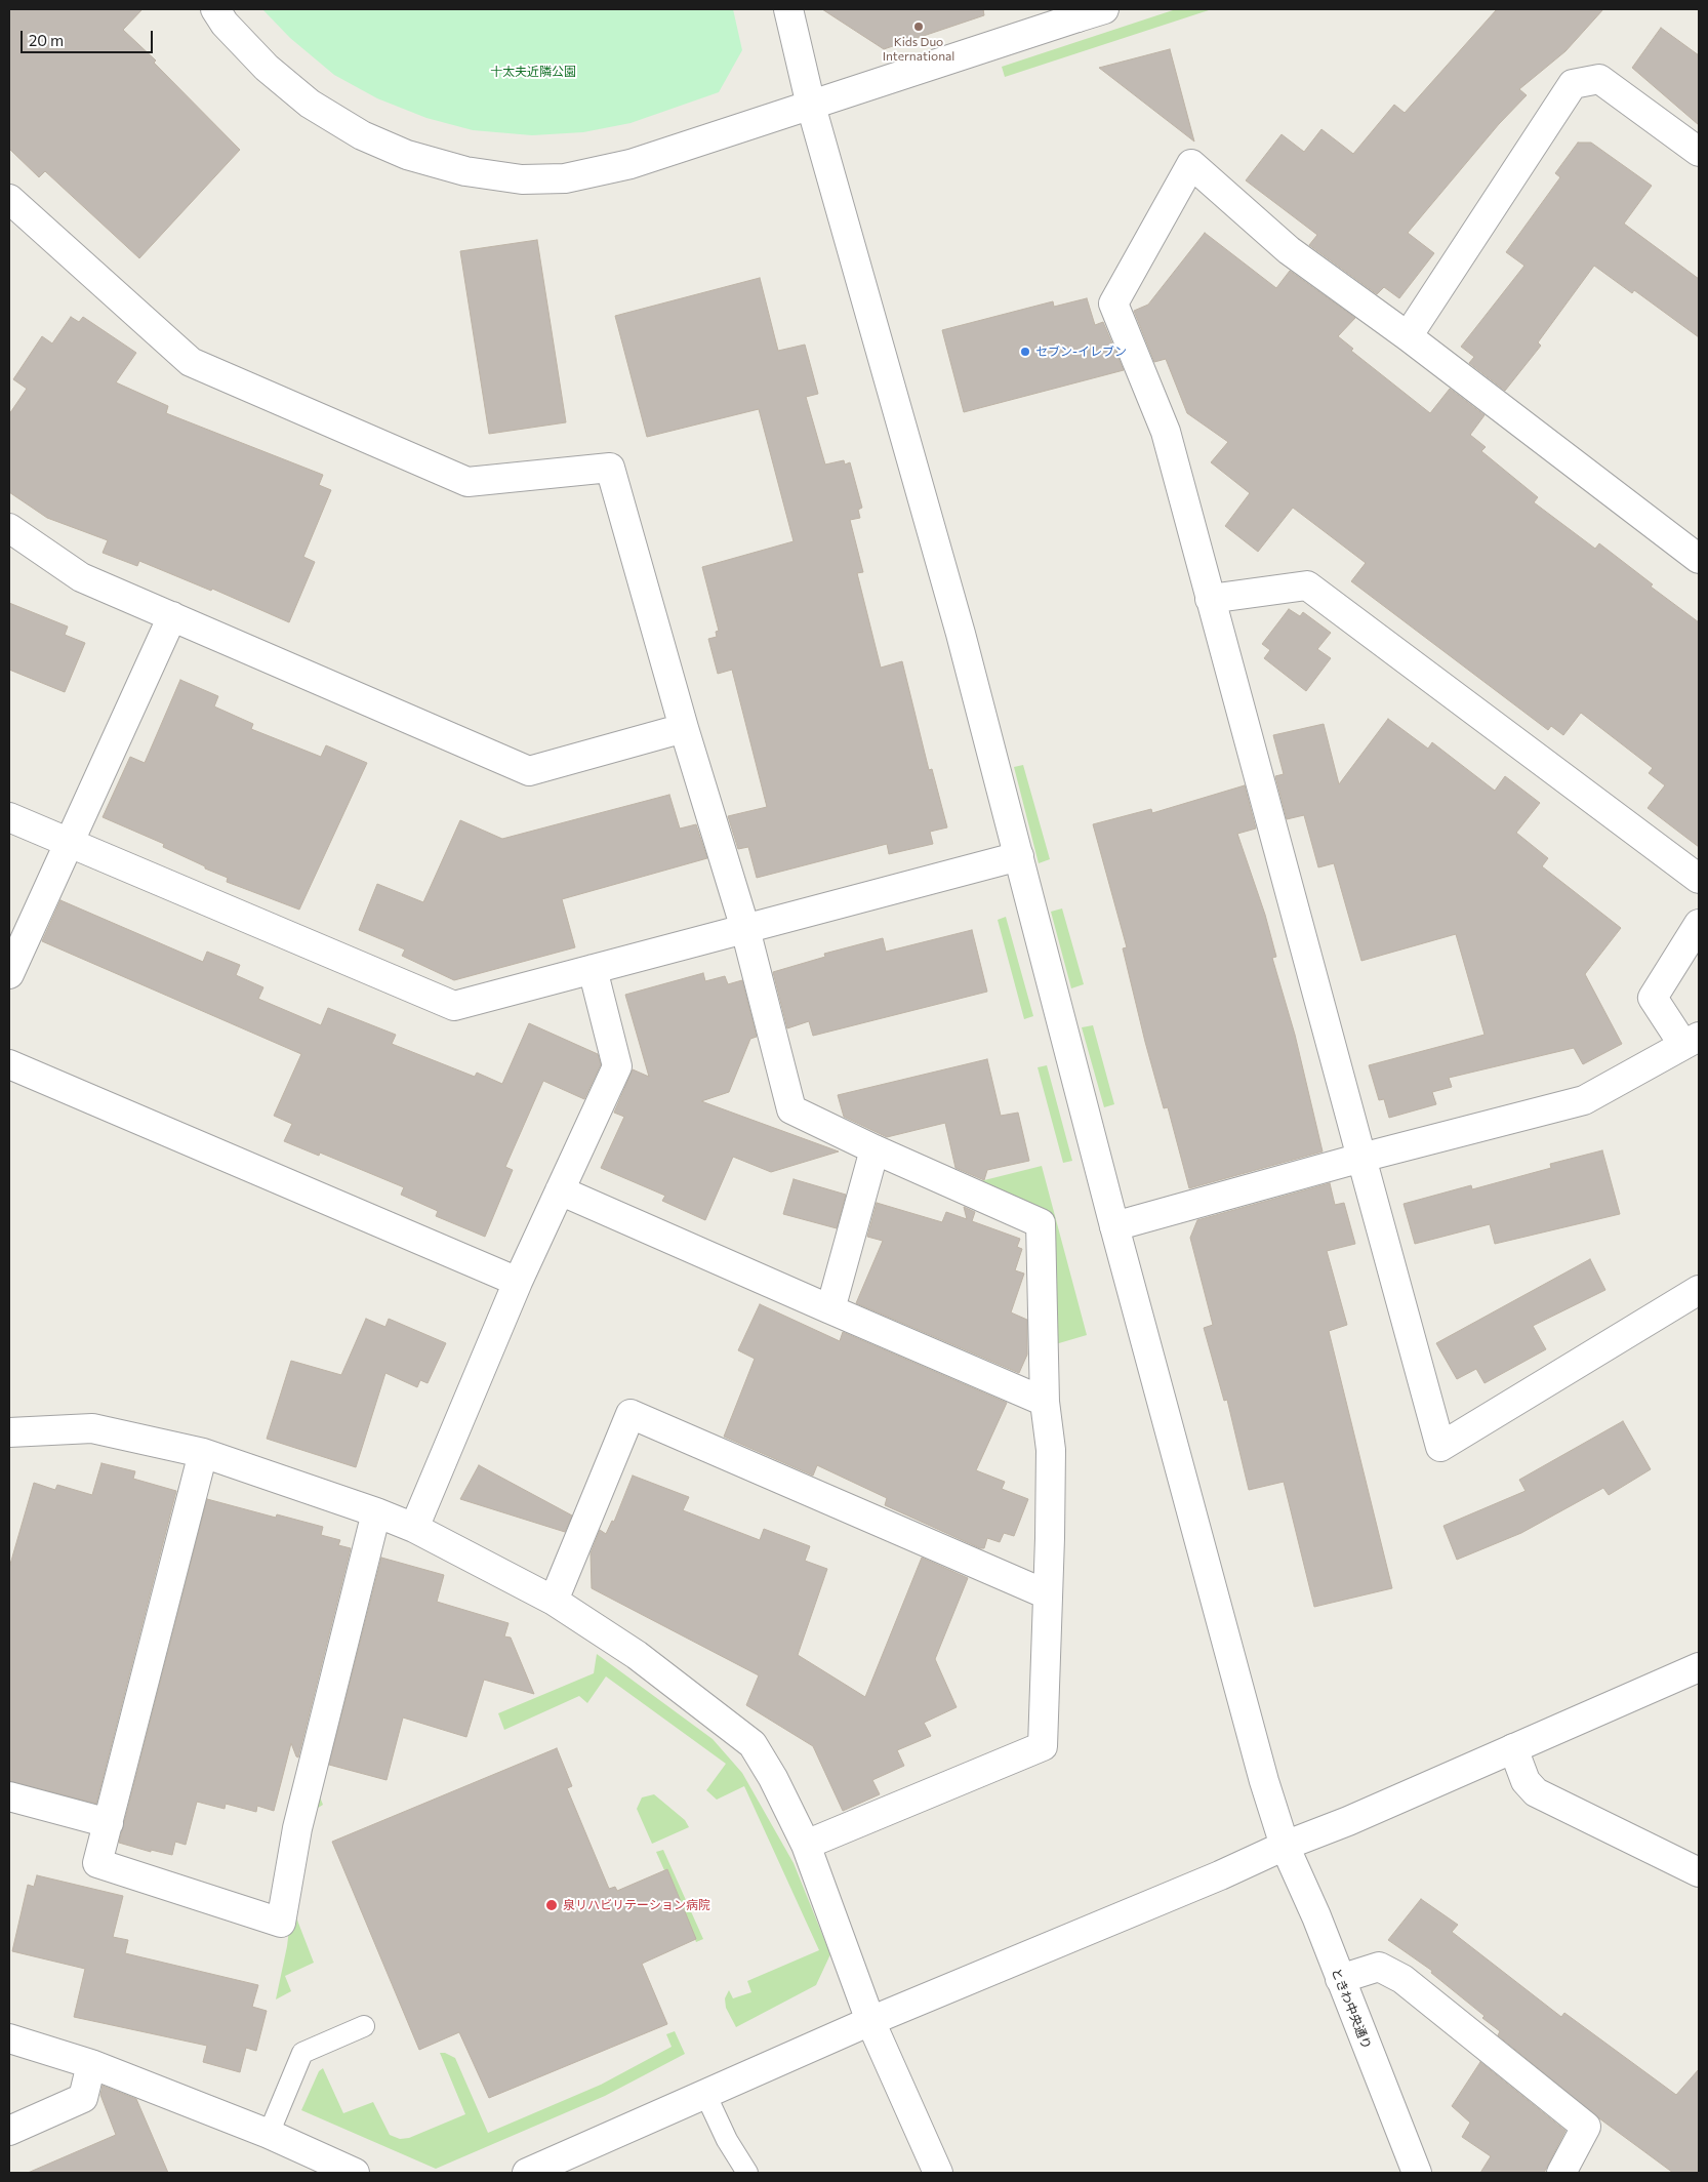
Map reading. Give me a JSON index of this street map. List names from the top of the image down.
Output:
{
  "streets": {
    "street": ["ときわ中央通り"]
  },
  "parks": ["十太夫近隣公園"],
  "places": ["Kids Duo International", "セブン-イレブン", "泉リハビリテーション病院"],
  "scale_bar": "20 m"
}
